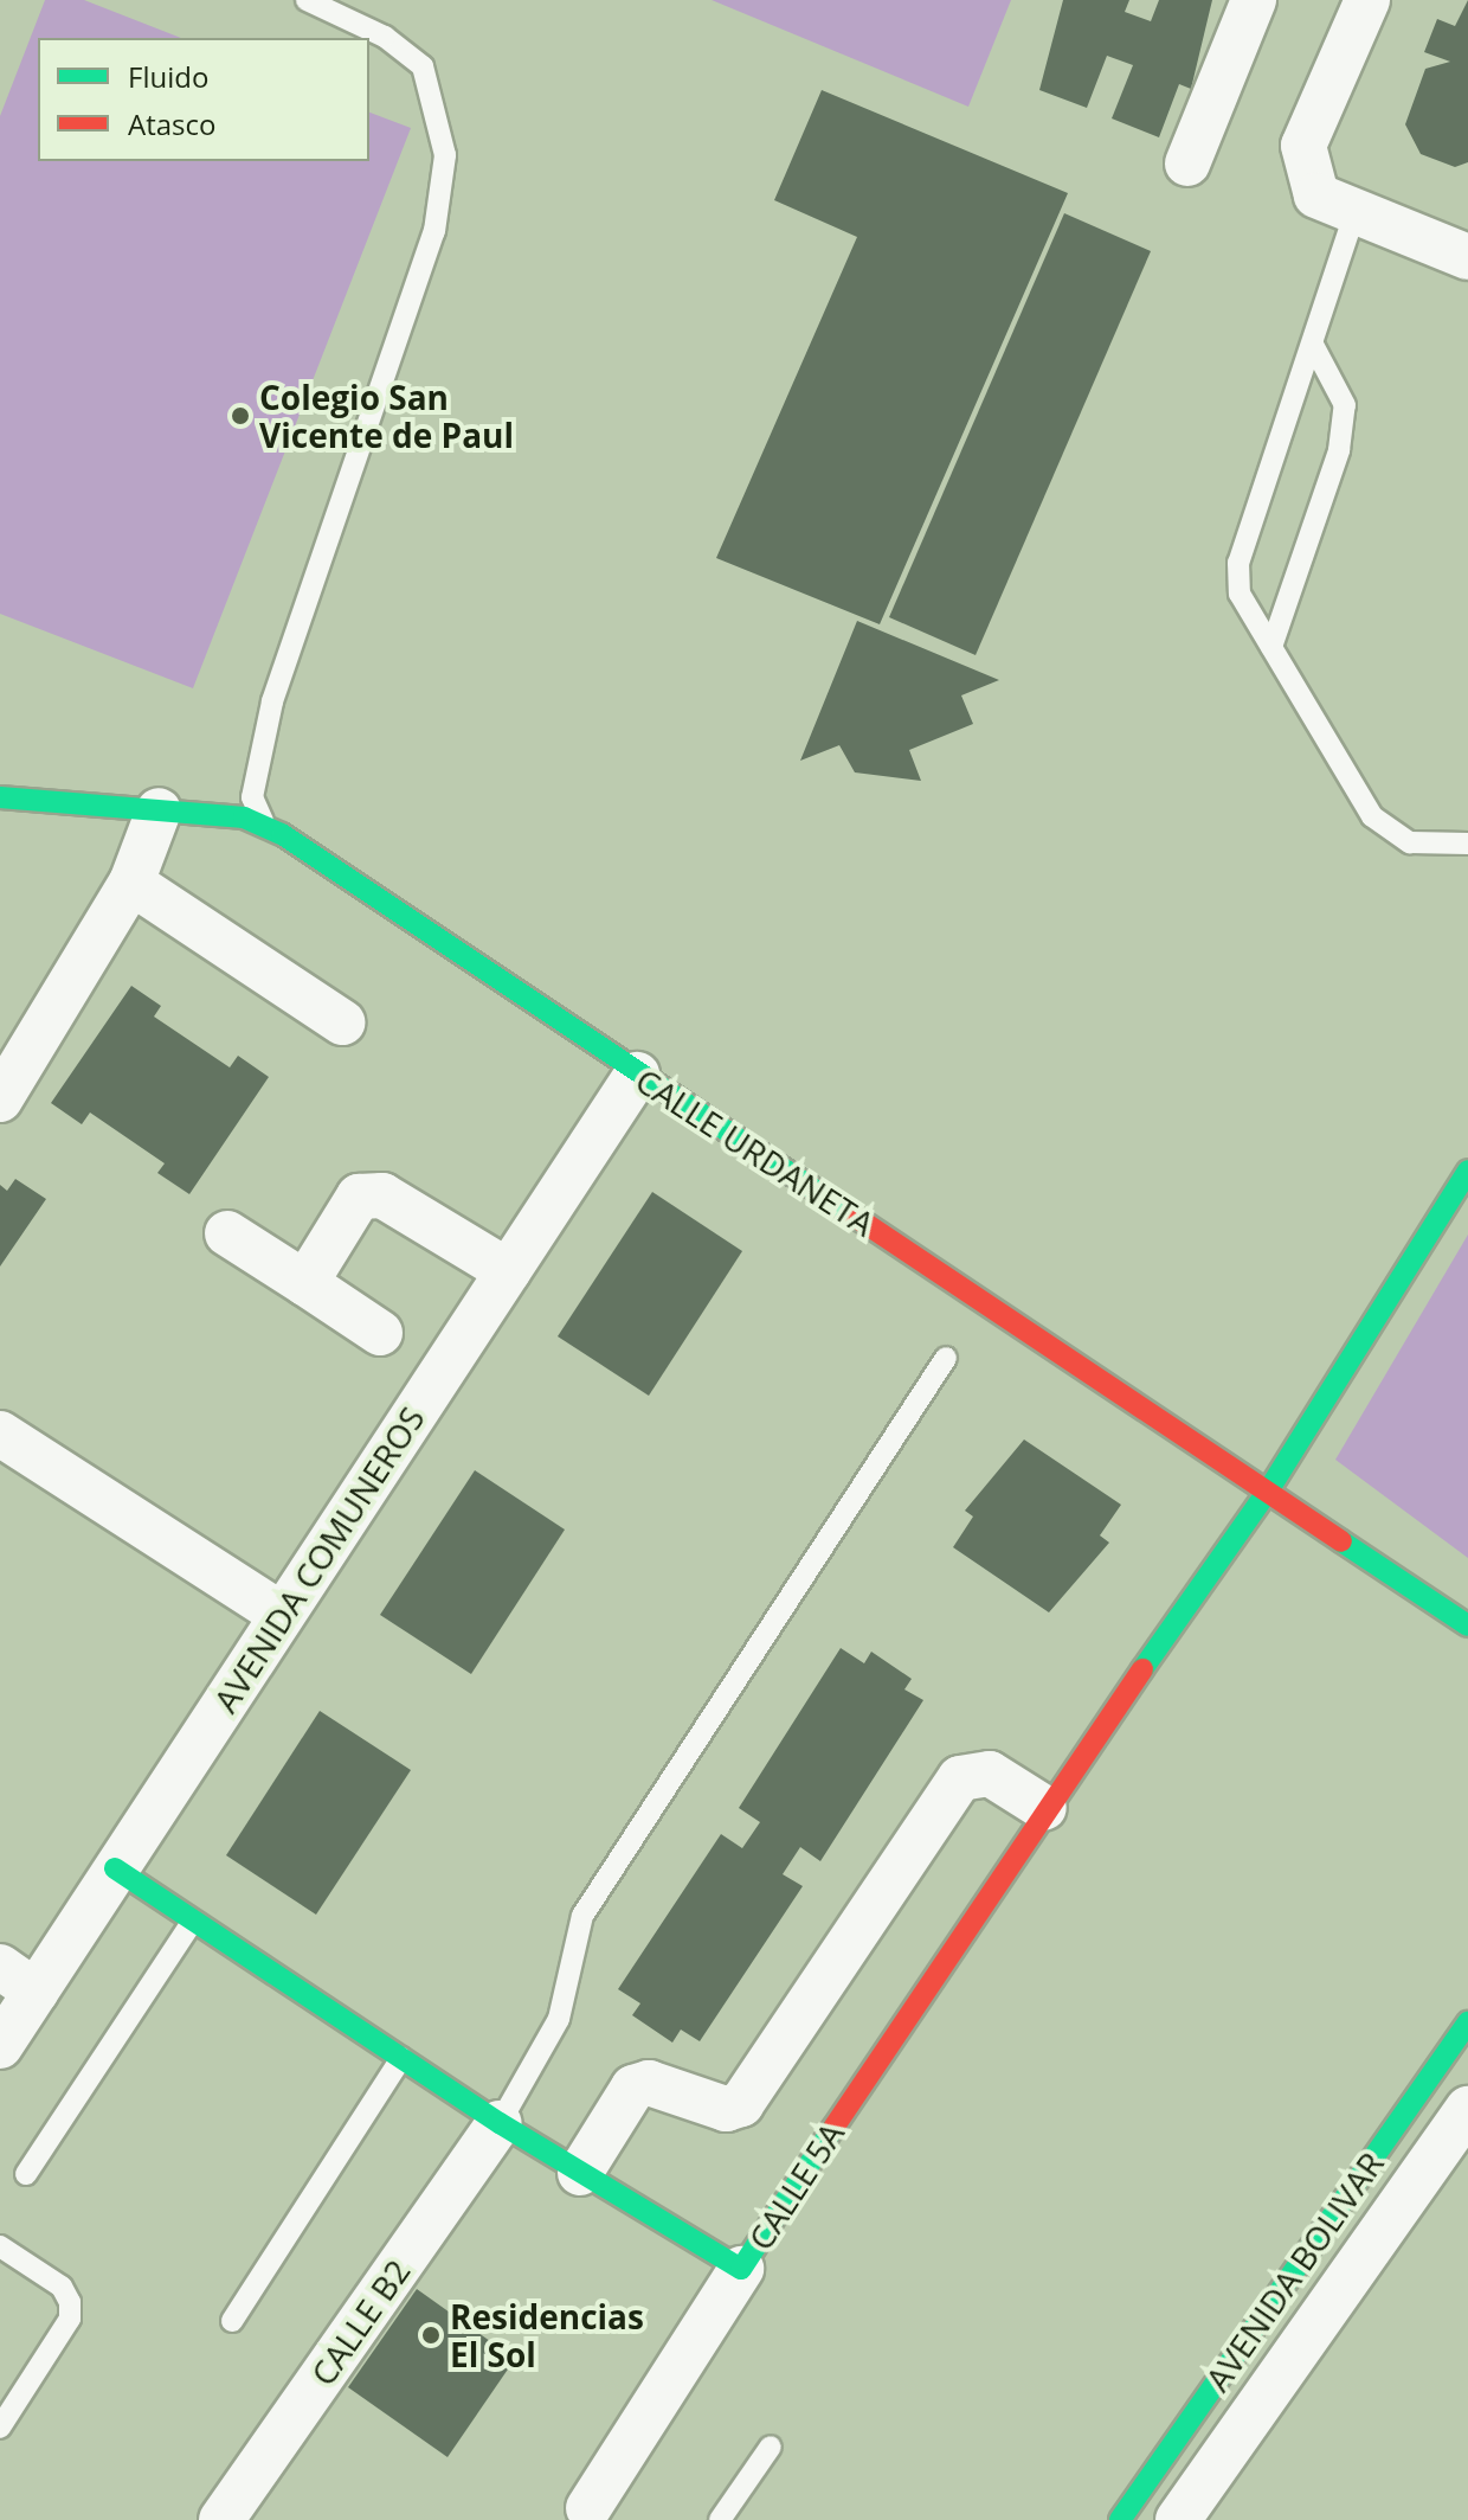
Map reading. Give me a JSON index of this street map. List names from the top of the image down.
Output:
{
  "streets": {
    "street": [
      "CALLE URDANETA",
      "AVENIDA COMUNEROS",
      "CALLE 5A",
      "AVENIDA BOLIVAR",
      "CALLE B2"
    ]
  },
  "crossings": [
    ["CALLE URDANETA", "AVENIDA COMUNEROS"],
    ["CALLE URDANETA", "CALLE 5A"],
    ["AVENIDA COMUNEROS", "CALLE 5A"],
    ["CALLE 5A", "CALLE B2"]
  ],
  "places": ["Colegio San Vicente de Paul", "Residencias El Sol"],
  "legend": ["Fluido", "Atasco"]
}
